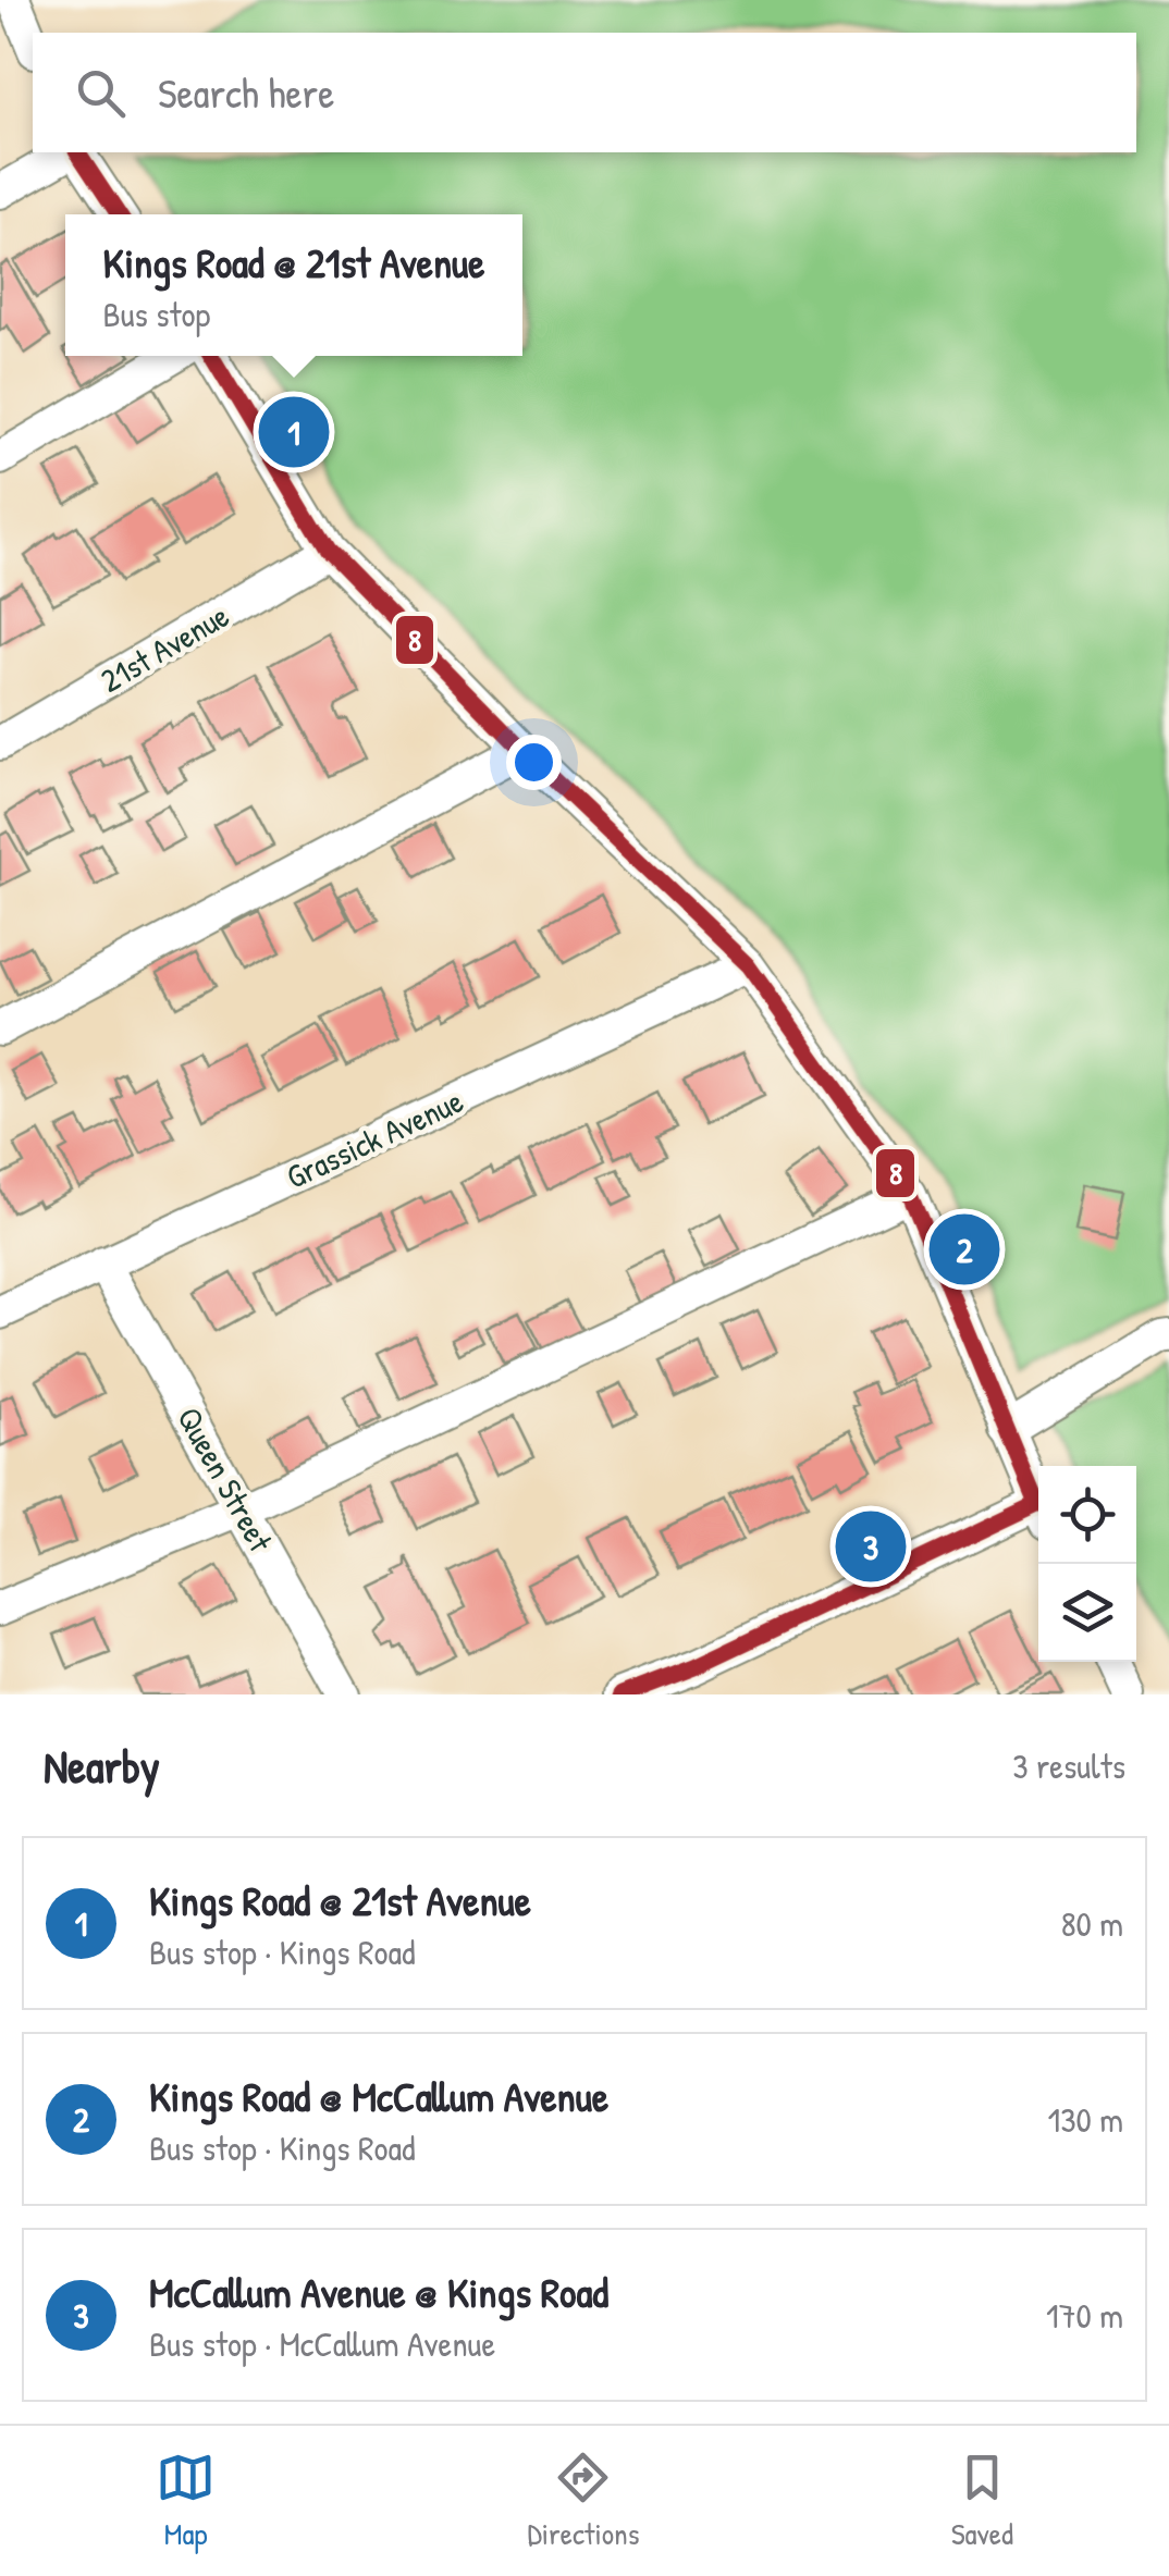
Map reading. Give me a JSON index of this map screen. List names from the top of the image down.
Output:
{
  "streets": {
    "street": ["21st Avenue", "Grassick Avenue", "Queen Street"]
  },
  "crossings": [
    ["Grassick Avenue", "Queen Street"]
  ],
  "lines": ["transit line 8"],
  "page": {
    "search": "Search here",
    "popup": ["Kings Road @ 21st Avenue", "Bus stop"],
    "pins": ["1", "2", "3"],
    "heading": ["Nearby", "3 results"],
    "list": [
      {
        "mark": "1",
        "name": "Kings Road @ 21st Avenue",
        "note": "Bus stop · Kings Road",
        "value": "80 m"
      },
      {
        "mark": "2",
        "name": "Kings Road @ McCallum Avenue",
        "note": "Bus stop · Kings Road",
        "value": "130 m"
      },
      {
        "mark": "3",
        "name": "McCallum Avenue @ Kings Road",
        "note": "Bus stop · McCallum Avenue",
        "value": "170 m"
      }
    ],
    "nav": ["Map", "Directions", "Saved"]
  }
}
